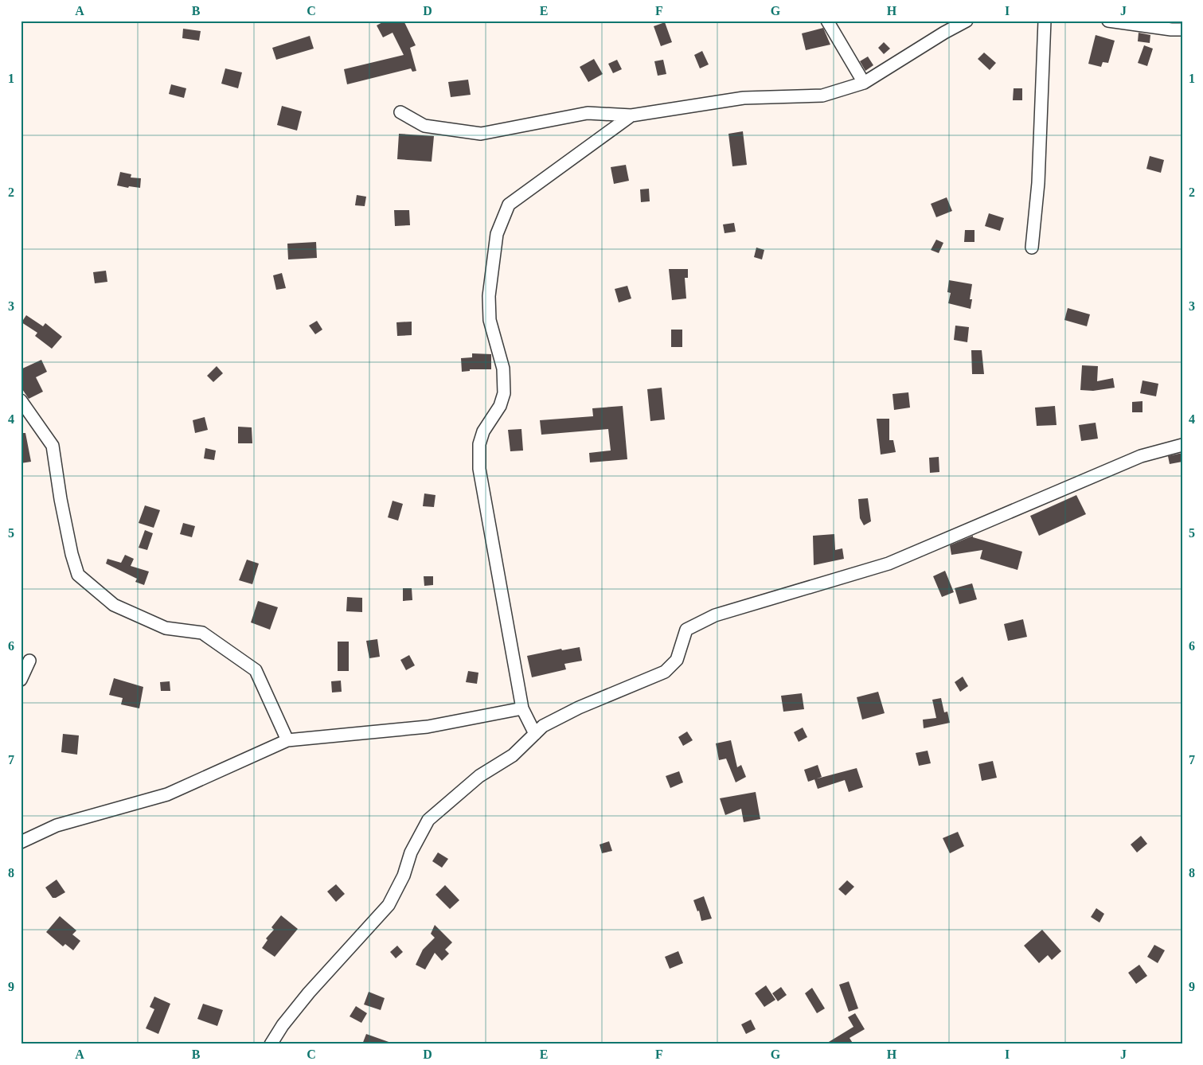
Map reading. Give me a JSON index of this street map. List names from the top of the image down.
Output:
{
  "grid": {
    "columns": [
      "A",
      "B",
      "C",
      "D",
      "E",
      "F",
      "G",
      "H",
      "I",
      "J"
    ],
    "rows": [
      "1",
      "2",
      "3",
      "4",
      "5",
      "6",
      "7",
      "8",
      "9"
    ]
  }
}
